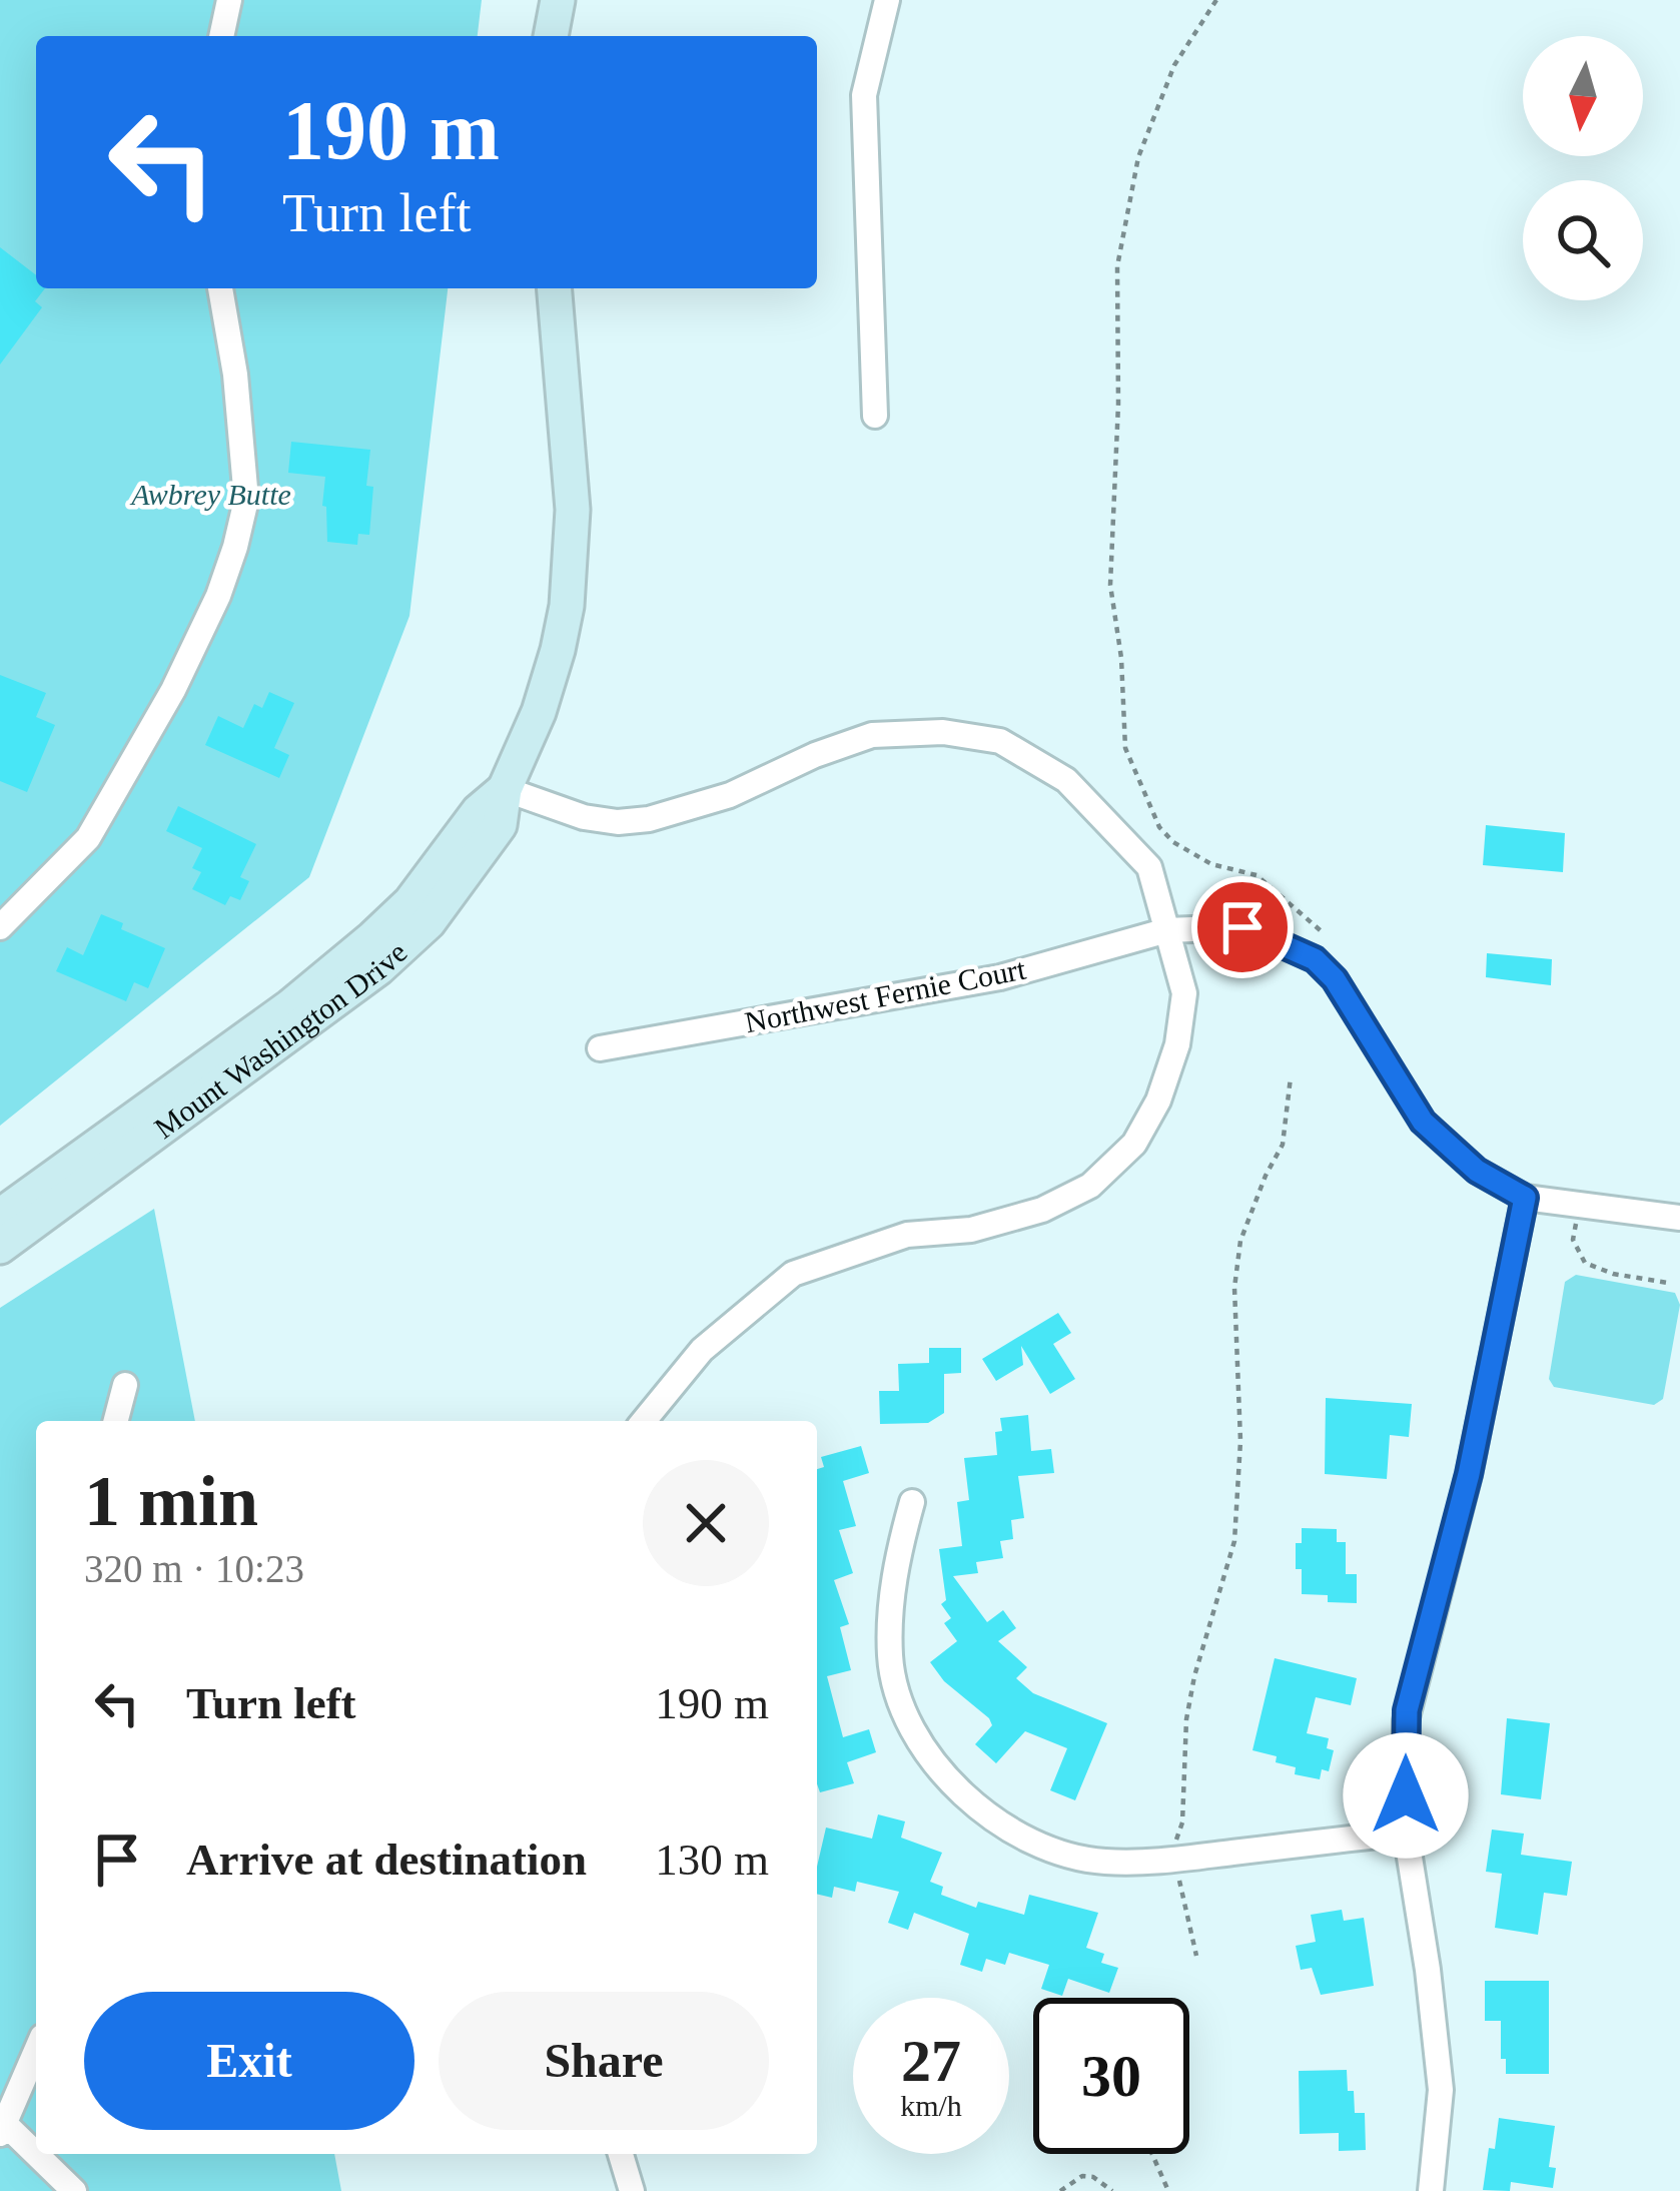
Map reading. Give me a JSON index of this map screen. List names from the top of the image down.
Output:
{
  "streets": {
    "main road": ["Mount Washington Drive"],
    "street": ["Northwest Fernie Court"]
  },
  "parks": ["Awbrey Butte"],
  "north": "bottom",
  "page": {
    "turn": ["190 m", "Turn left"],
    "heading": ["1 min", "320 m · 10:23"],
    "list": [
      {
        "name": "Turn left",
        "value": "190 m"
      },
      {
        "name": "Arrive at destination",
        "value": "130 m"
      }
    ],
    "buttons": ["Exit", "Share"],
    "speed": "27 km/h",
    "limit": "30"
  }
}
